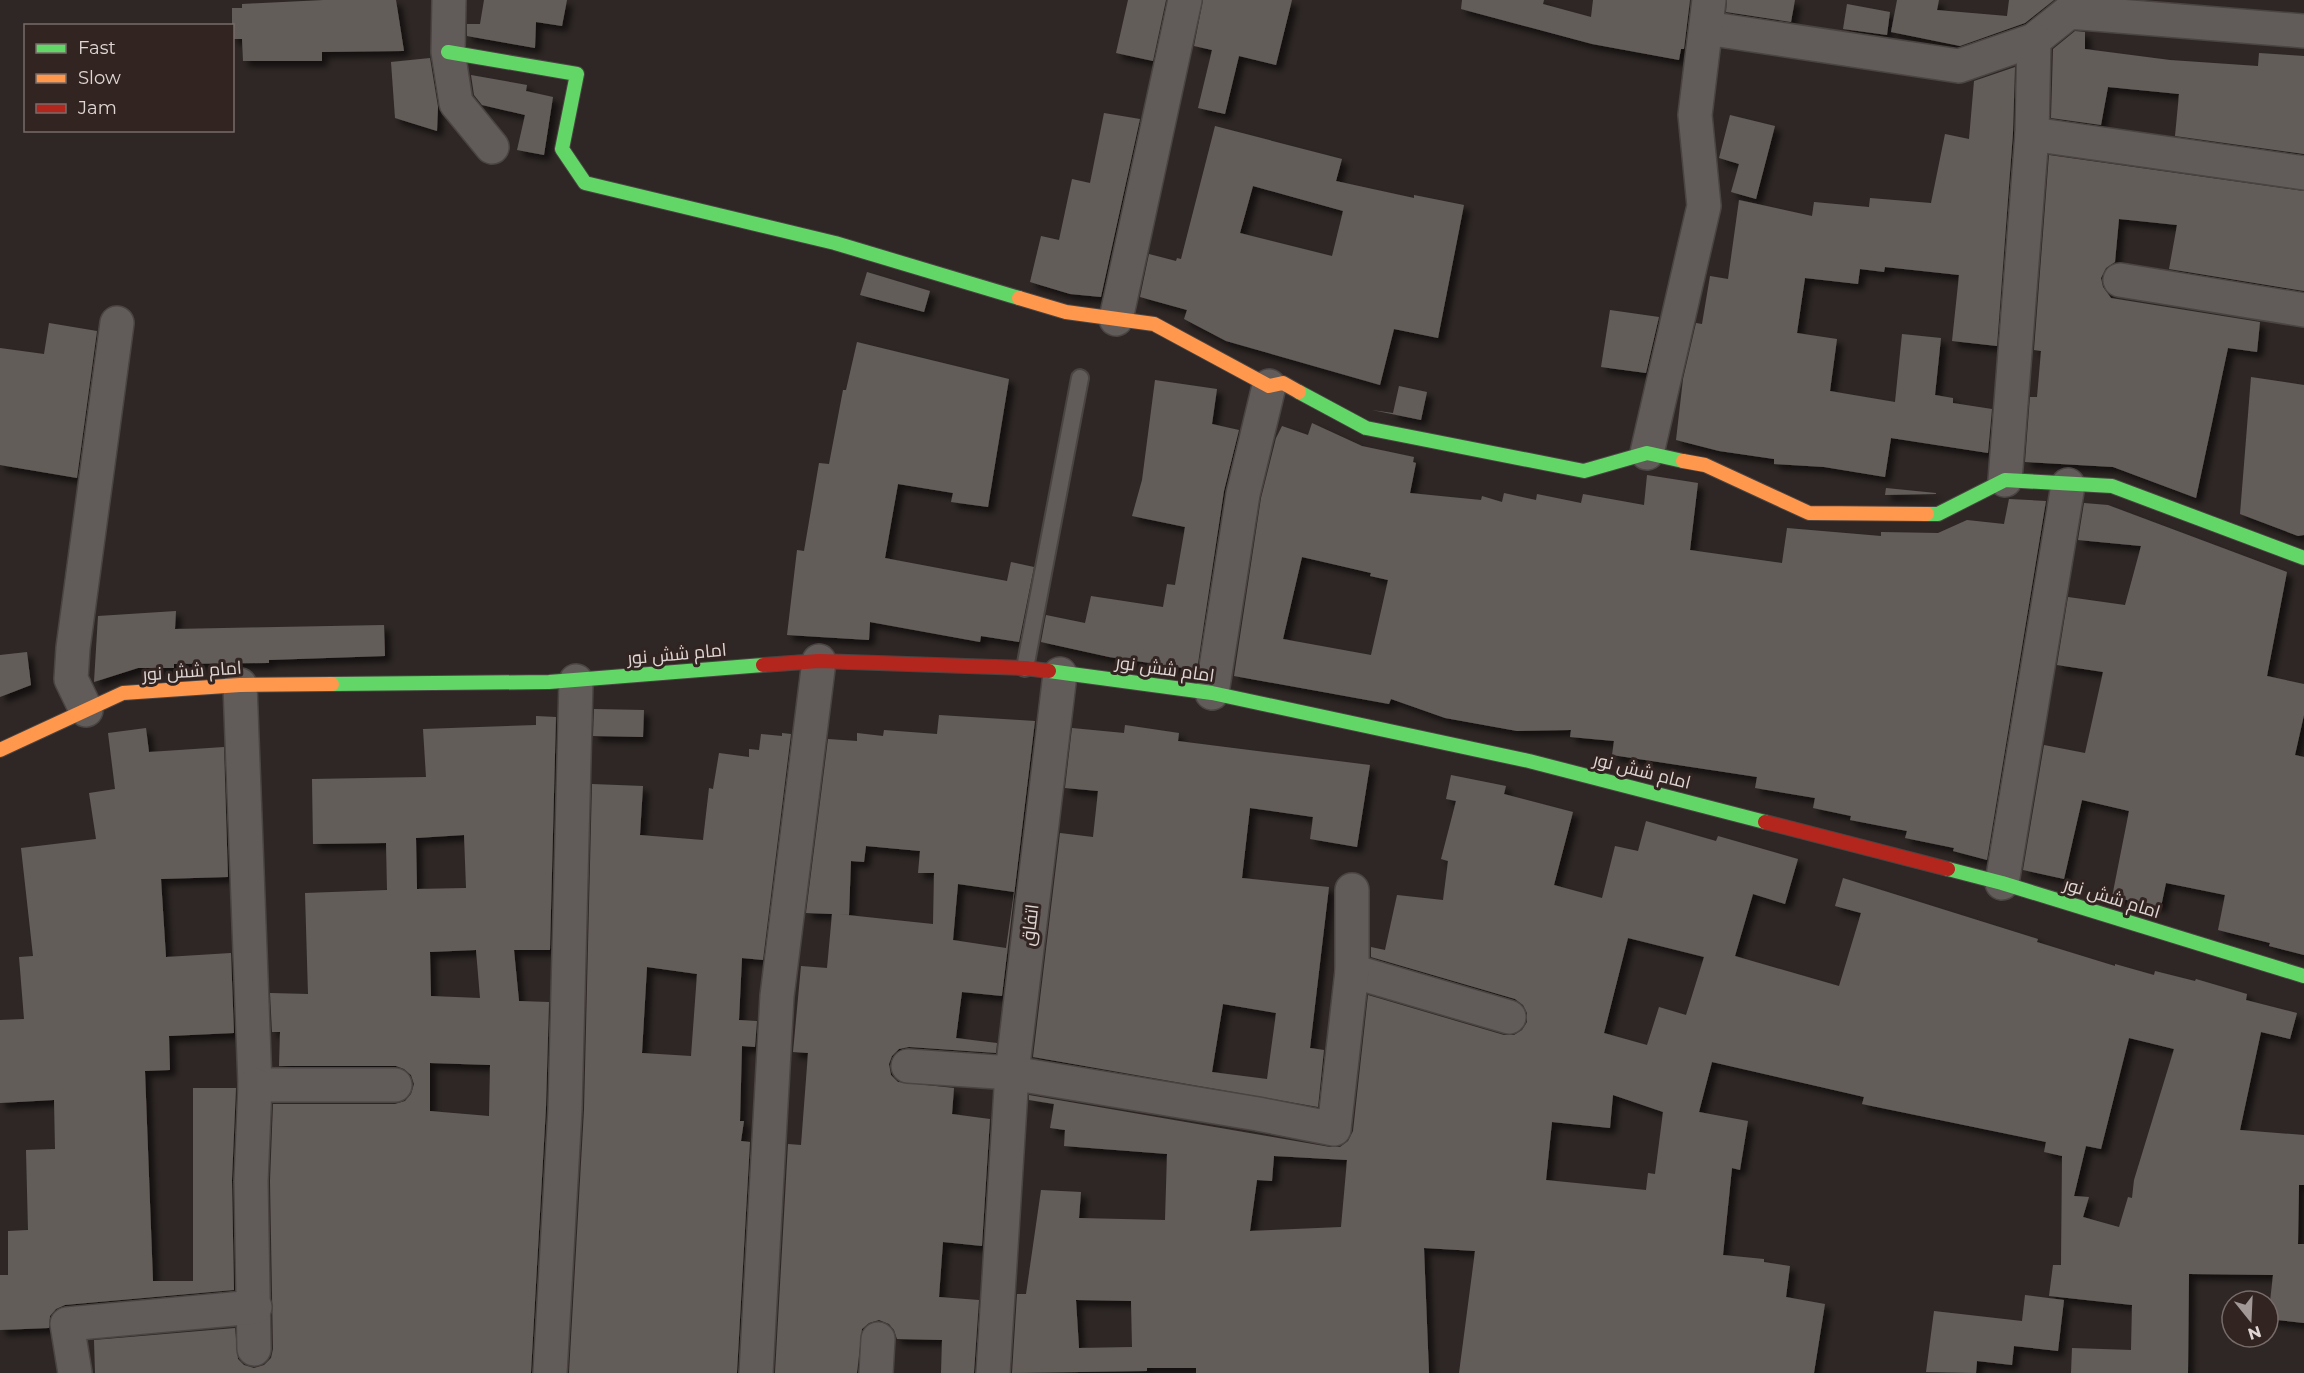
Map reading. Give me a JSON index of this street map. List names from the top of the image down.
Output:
{
  "streets": {
    "street": ["امام شش نور", "اتفاق"]
  },
  "crossings": [
    ["امام شش نور", "اتفاق"]
  ],
  "legend": ["Fast", "Slow", "Jam"],
  "north": "bottom"
}
